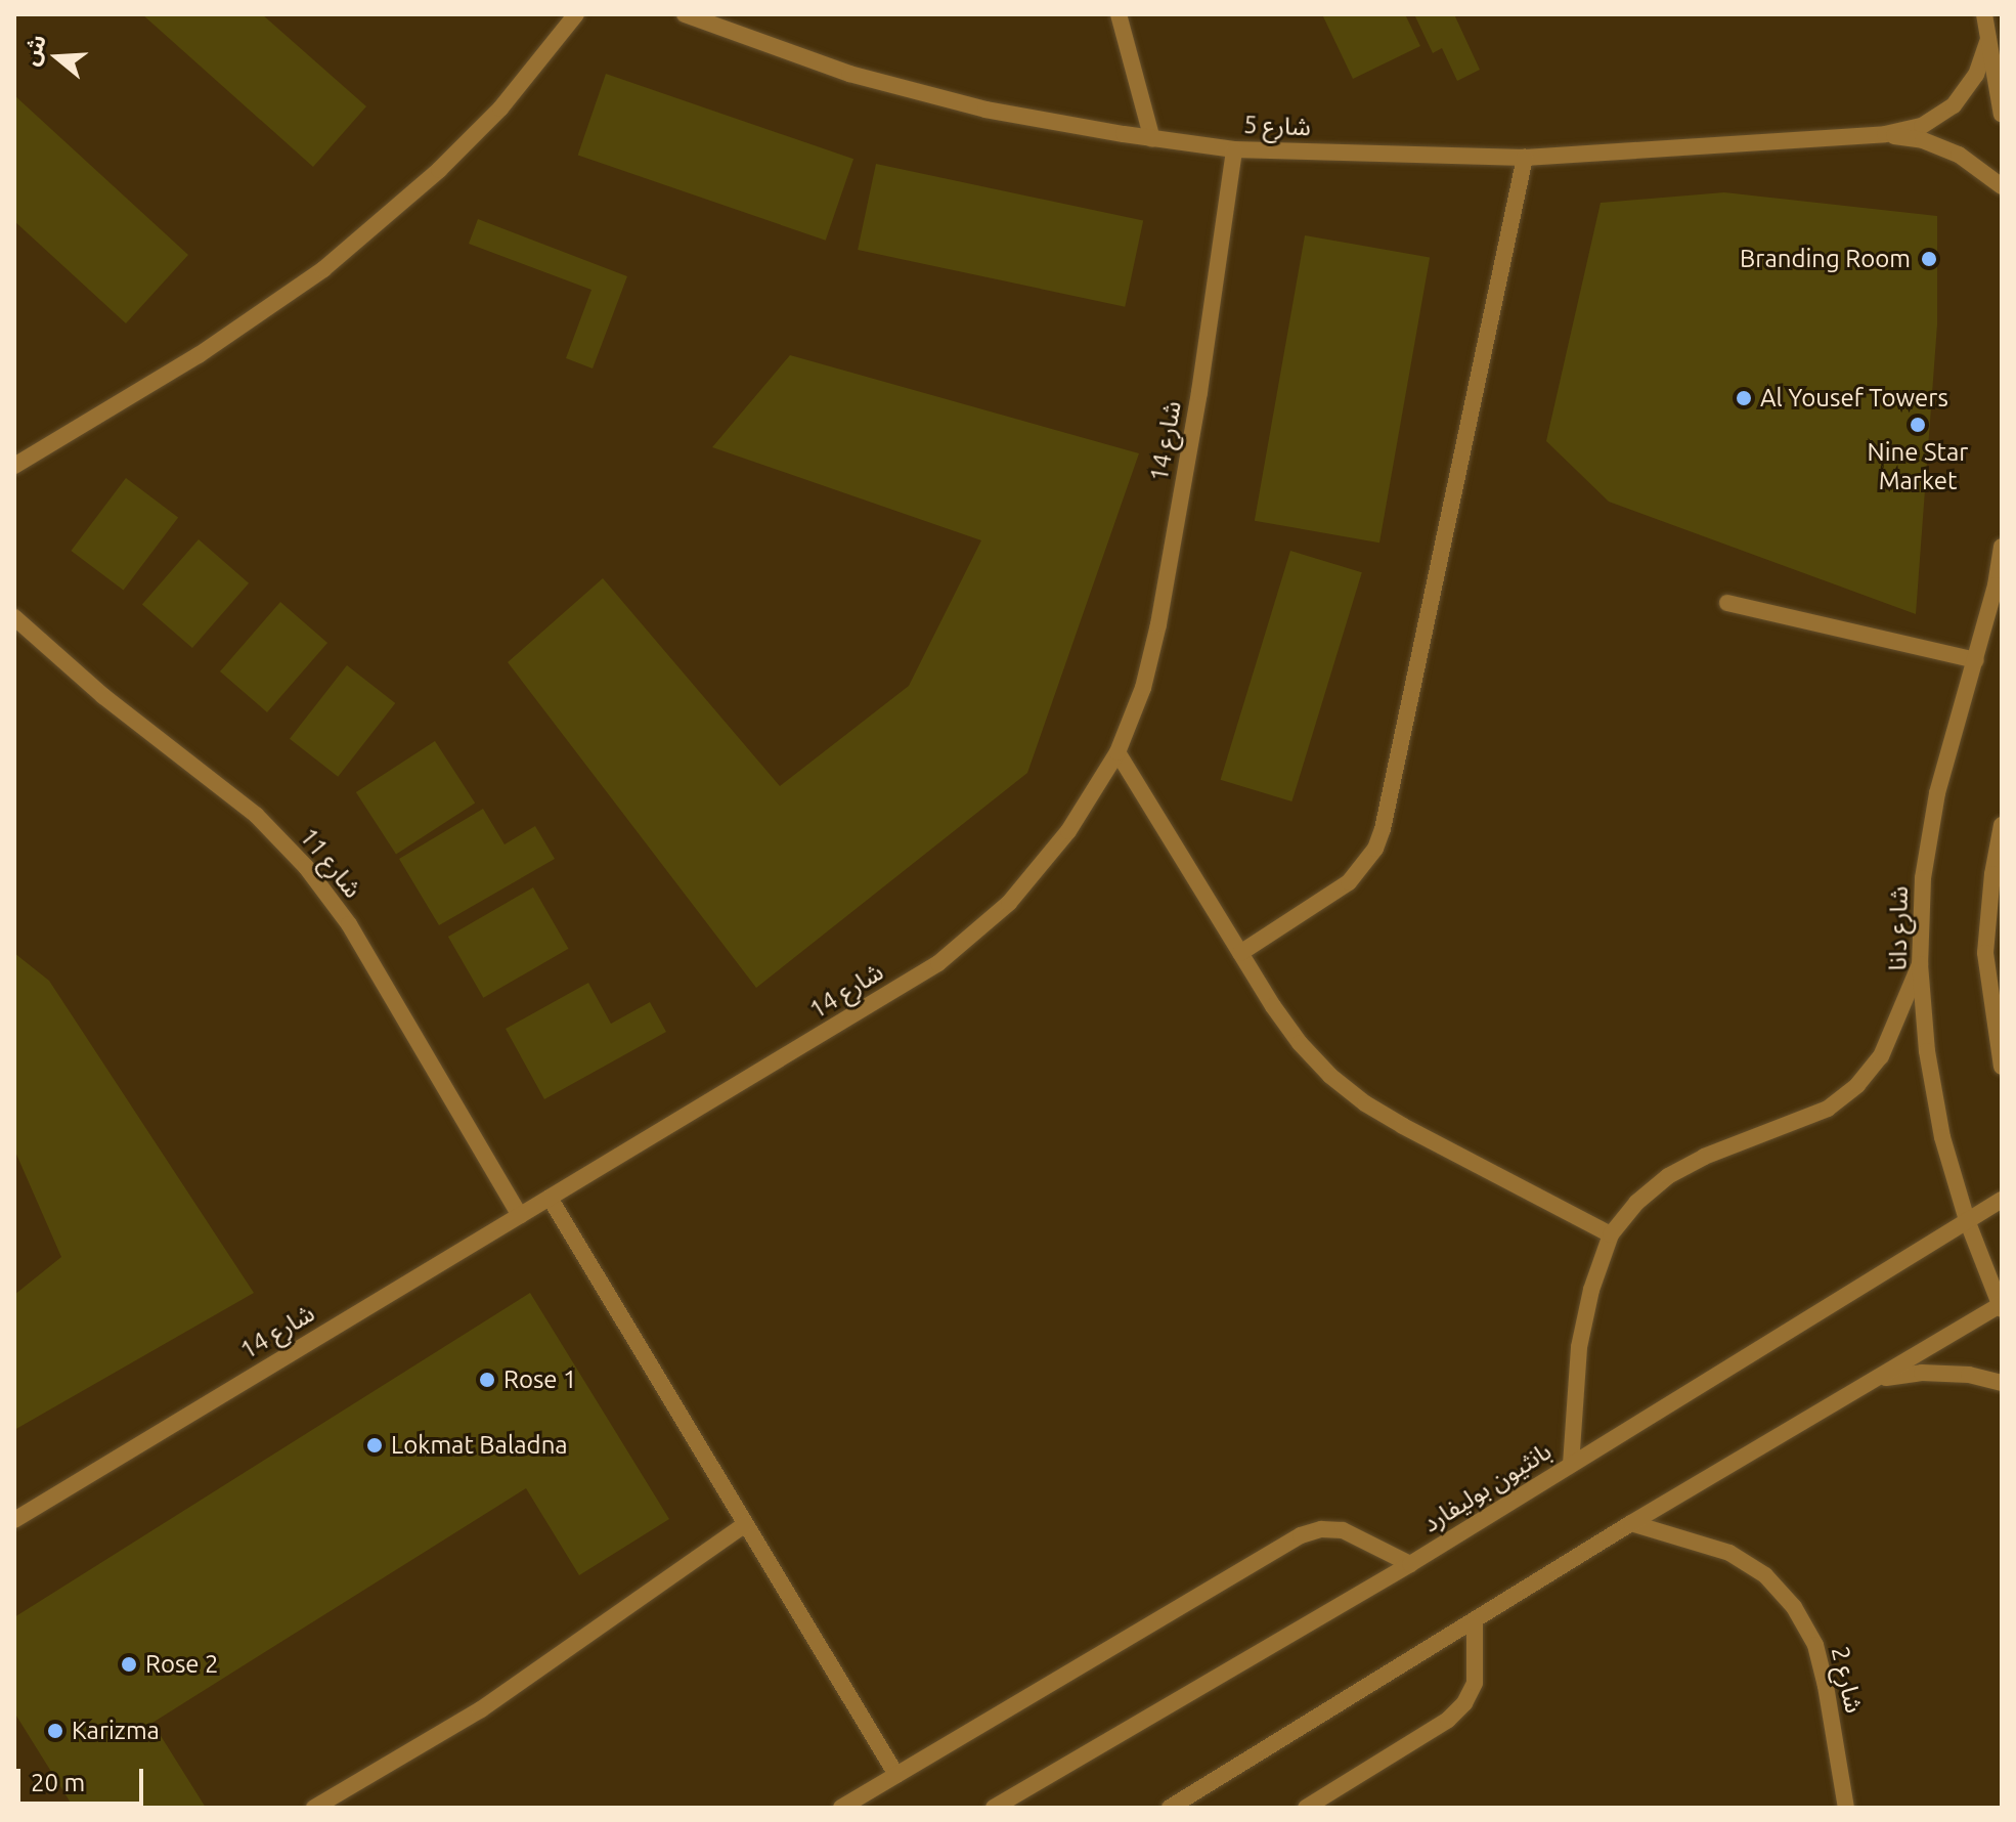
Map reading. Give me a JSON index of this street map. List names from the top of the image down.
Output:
{
  "streets": {
    "street": [
      "شارع 5",
      "شارع 14",
      "شارع 11",
      "شارع دانا",
      "بانثيون بوليفارد",
      "شارع 2"
    ]
  },
  "crossings": [
    ["شارع 5", "شارع 14"],
    ["شارع 14", "شارع 11"],
    ["شارع دانا", "بانثيون بوليفارد"]
  ],
  "places": [
    "Branding Room",
    "Al Yousef Towers",
    "Nine Star Market",
    "Rose 1",
    "Lokmat Baladna",
    "Rose 2",
    "Karizma"
  ],
  "scale_bar": "20 m",
  "north": "left"
}
